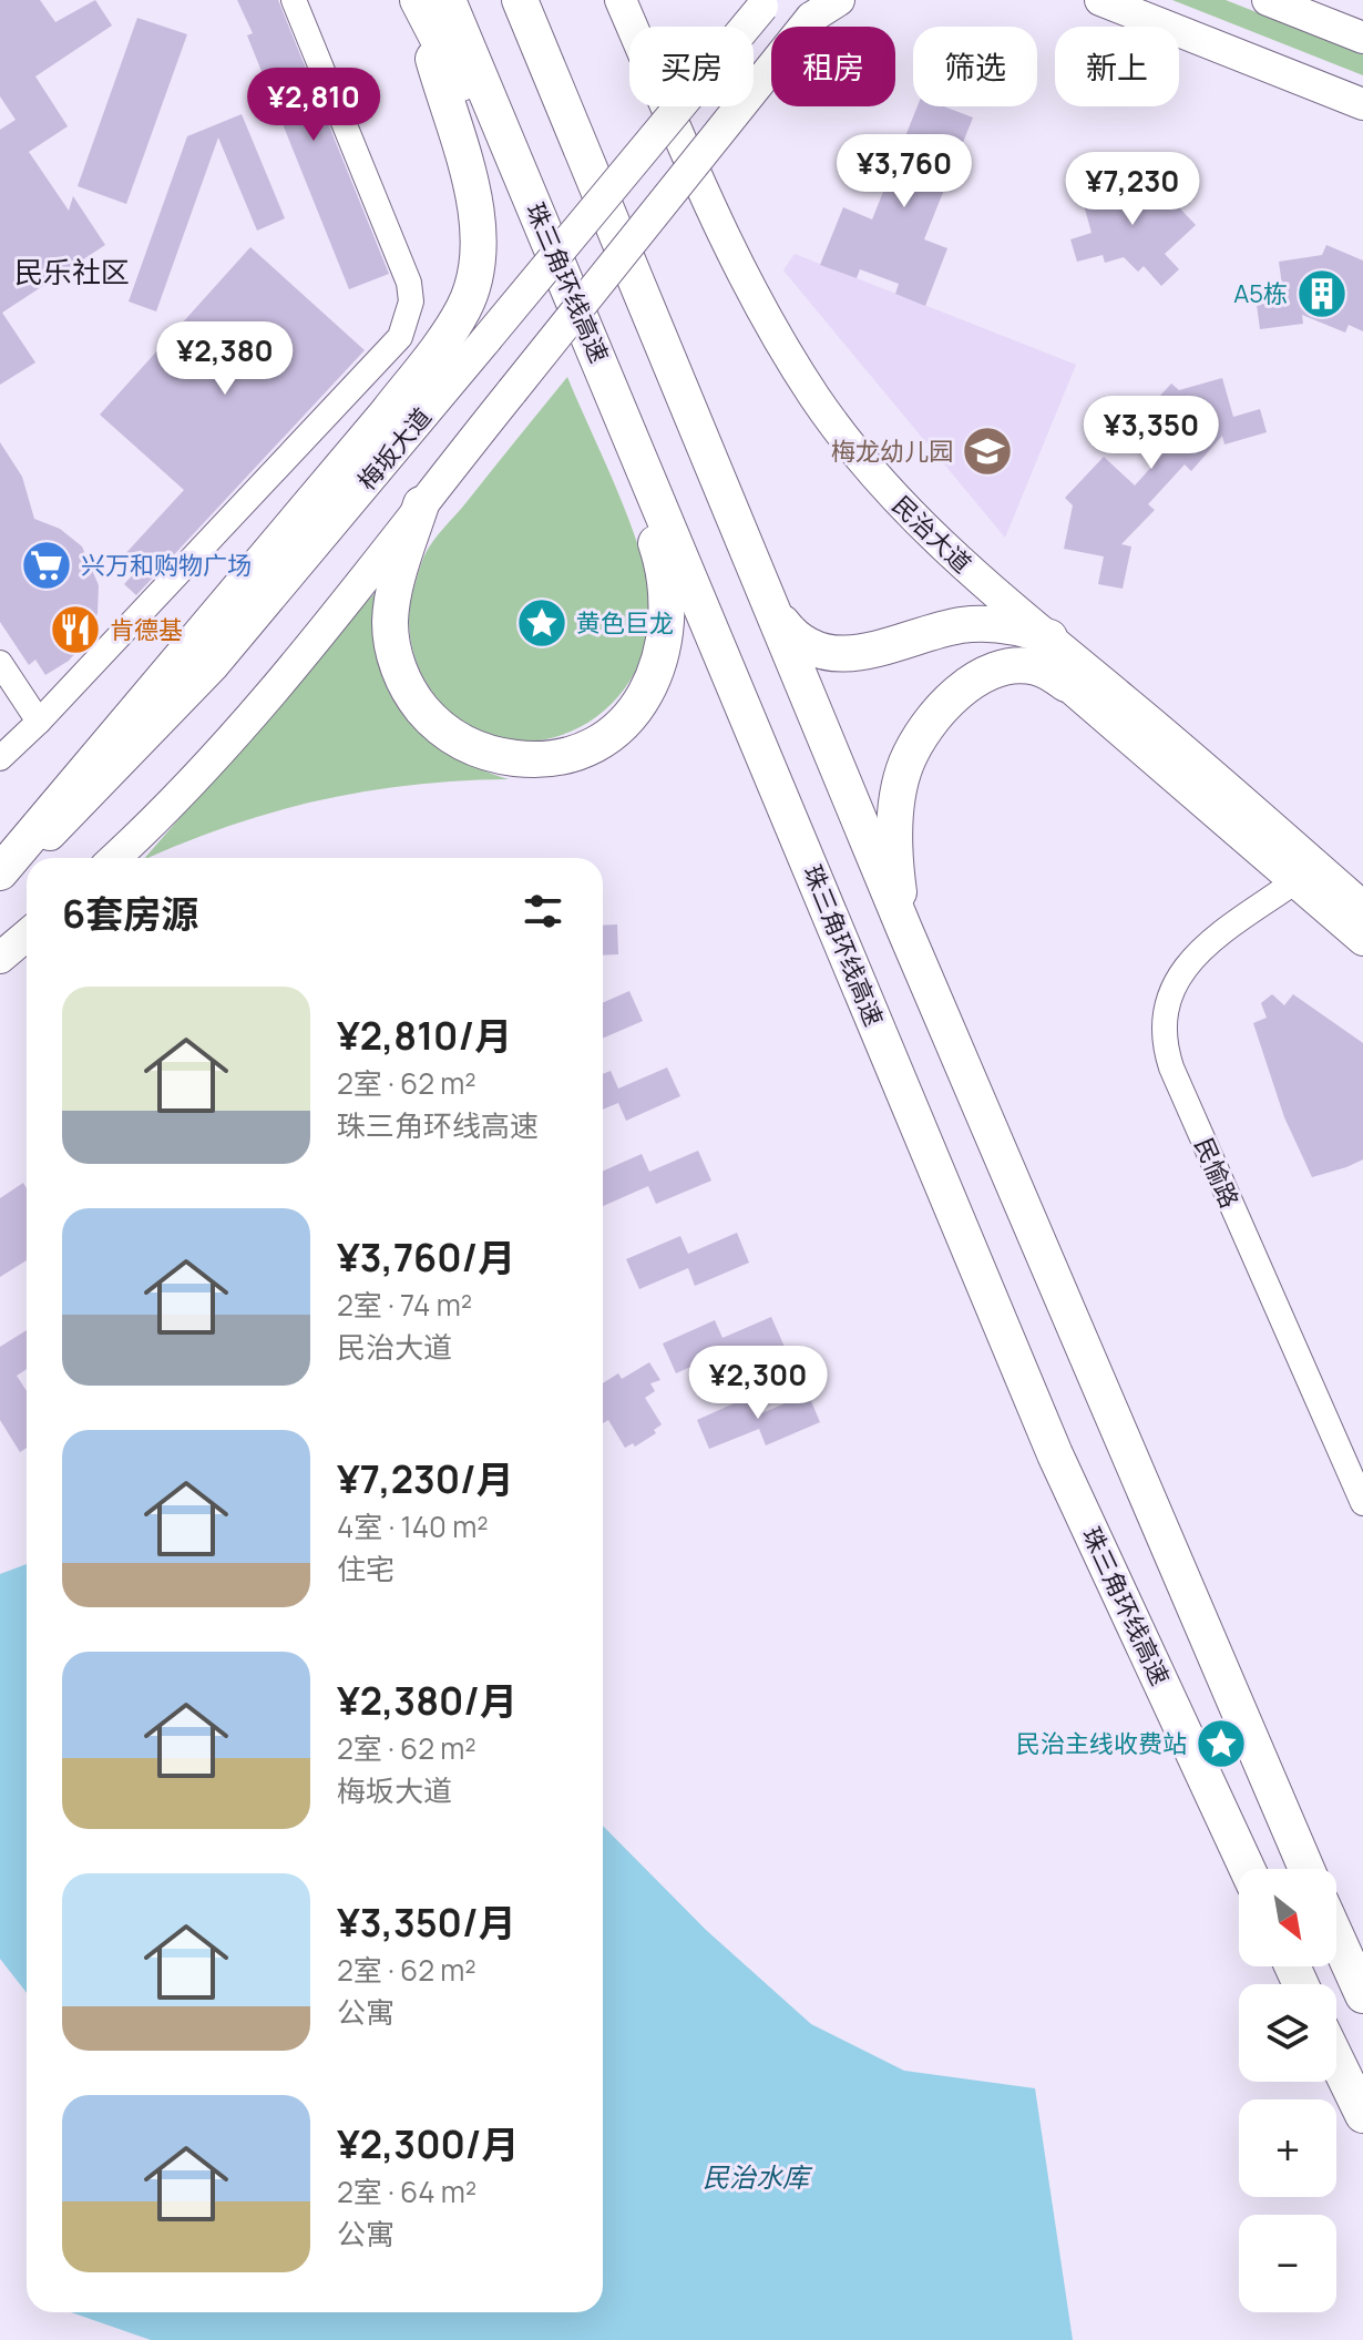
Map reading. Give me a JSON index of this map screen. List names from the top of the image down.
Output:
{
  "streets": {
    "highway": ["珠三角环线高速"],
    "main road": ["梅坂大道", "民治大道"],
    "street": ["民愉路"]
  },
  "districts": ["民乐社区"],
  "water": ["民治水库"],
  "places": {
    "building": ["A5栋"],
    "school or university": ["梅龙幼儿园"],
    "supermarket": ["兴万和购物广场"],
    "place": ["黄色巨龙", "民治主线收费站"],
    "restaurant": ["肯德基"]
  },
  "north": "bottom right",
  "page": {
    "chip": [
      "买房",
      "租房",
      "筛选",
      "新上"
    ],
    "price": [
      "¥2,810",
      "¥3,760",
      "¥7,230",
      "¥2,380",
      "¥3,350",
      "¥2,300"
    ],
    "heading": "6套房源",
    "list": [
      {
        "name": "¥2,810/月",
        "note": "2室 · 62 m² · 珠三角环线高速"
      },
      {
        "name": "¥3,760/月",
        "note": "2室 · 74 m² · 民治大道"
      },
      {
        "name": "¥7,230/月",
        "note": "4室 · 140 m² · 住宅"
      },
      {
        "name": "¥2,380/月",
        "note": "2室 · 62 m² · 梅坂大道"
      },
      {
        "name": "¥3,350/月",
        "note": "2室 · 62 m² · 公寓"
      },
      {
        "name": "¥2,300/月",
        "note": "2室 · 64 m² · 公寓"
      }
    ],
    "map_buttons": ["+", "−"]
  }
}
